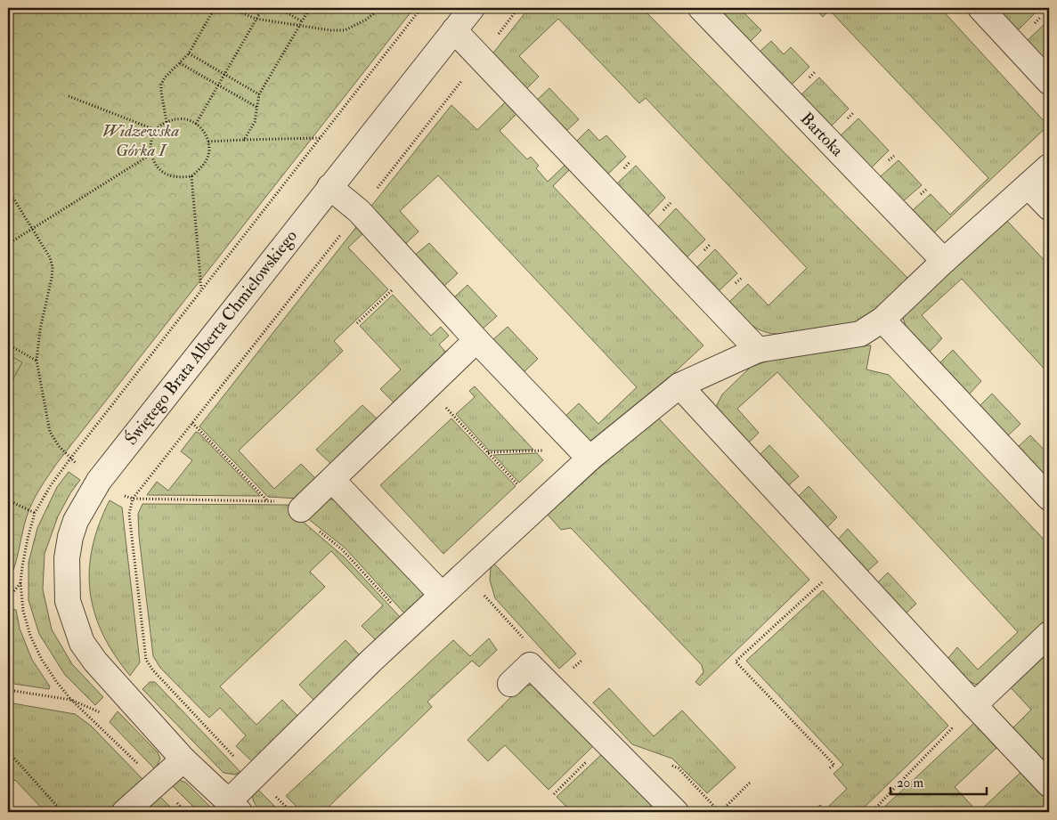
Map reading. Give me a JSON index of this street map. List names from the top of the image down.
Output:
{
  "streets": {
    "street": ["Bartoka", "Świętego Brata Alberta Chmielowskiego"]
  },
  "parks": ["Widzewska Górka I"],
  "scale_bar": "20 m"
}
